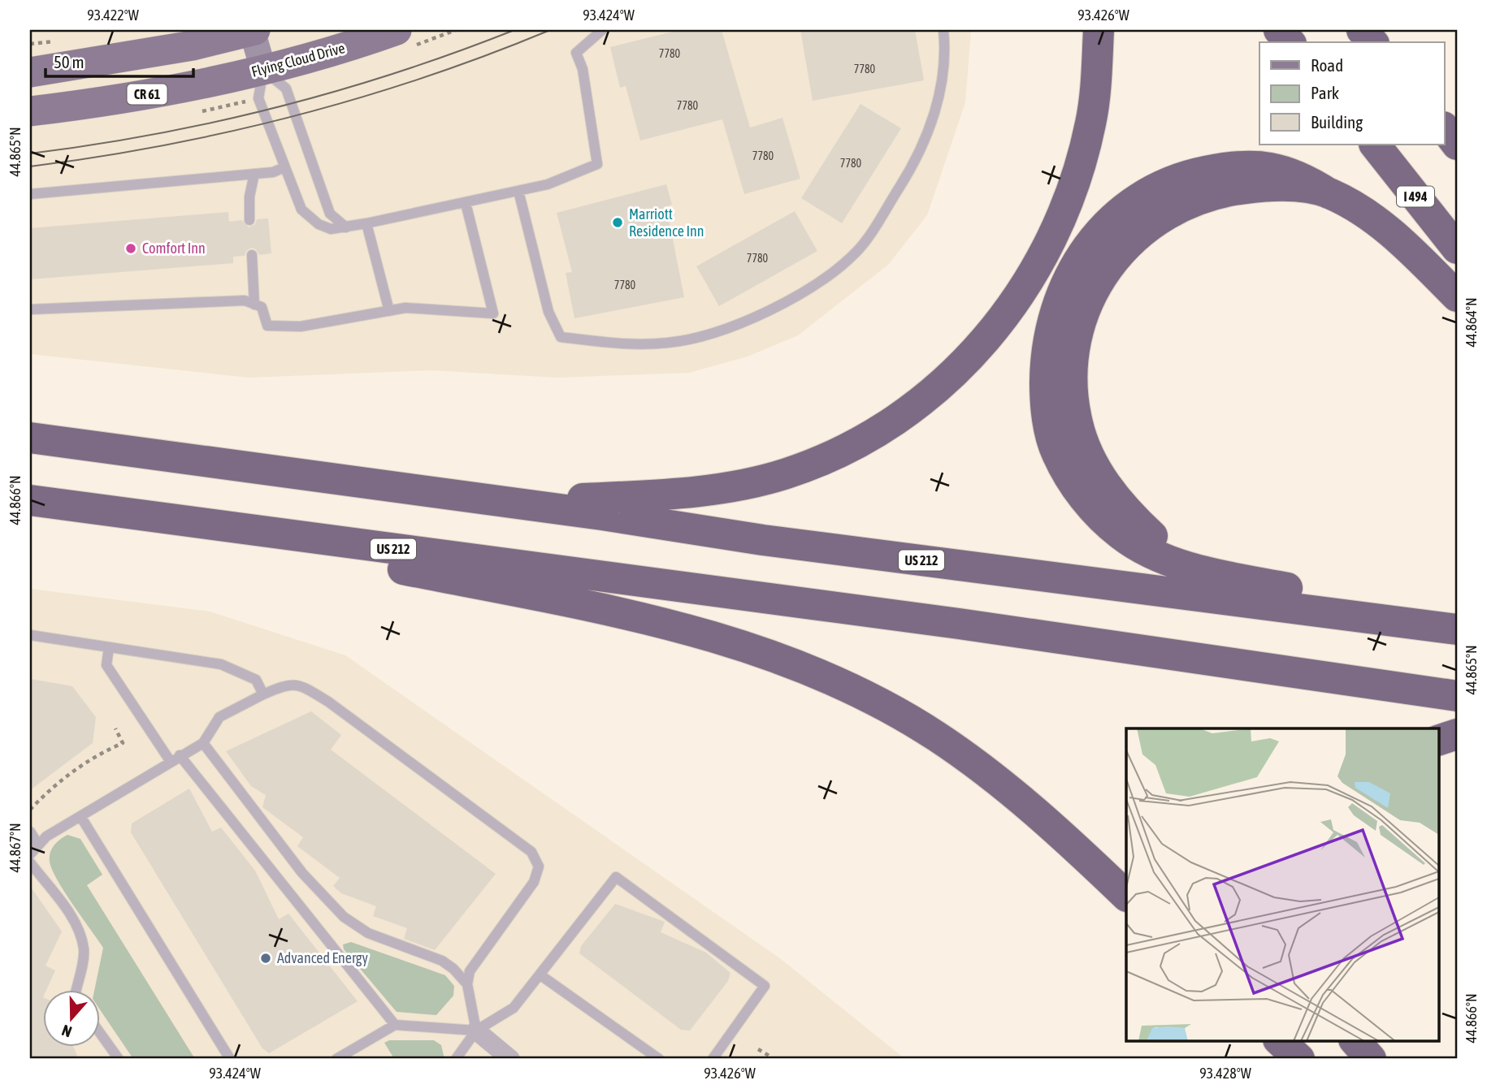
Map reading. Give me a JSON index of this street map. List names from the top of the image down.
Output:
{
  "streets": {
    "highway": ["I 494", "US 212"],
    "main road": ["Flying Cloud Drive", "CR 61"]
  },
  "places": ["Marriott Residence Inn", "Comfort Inn", "Advanced Energy"],
  "house_numbers": [
    "7780",
    "7780",
    "7780",
    "7780",
    "7780",
    "7780",
    "7780"
  ],
  "legend": ["Road", "Park", "Building"],
  "scale_bar": "50 m",
  "north": "bottom",
  "coordinates": [
    "93.422°W",
    "93.424°W",
    "93.426°W",
    "44.865°N",
    "44.864°N",
    "44.866°N",
    "44.867°N",
    "93.428°W"
  ]
}
